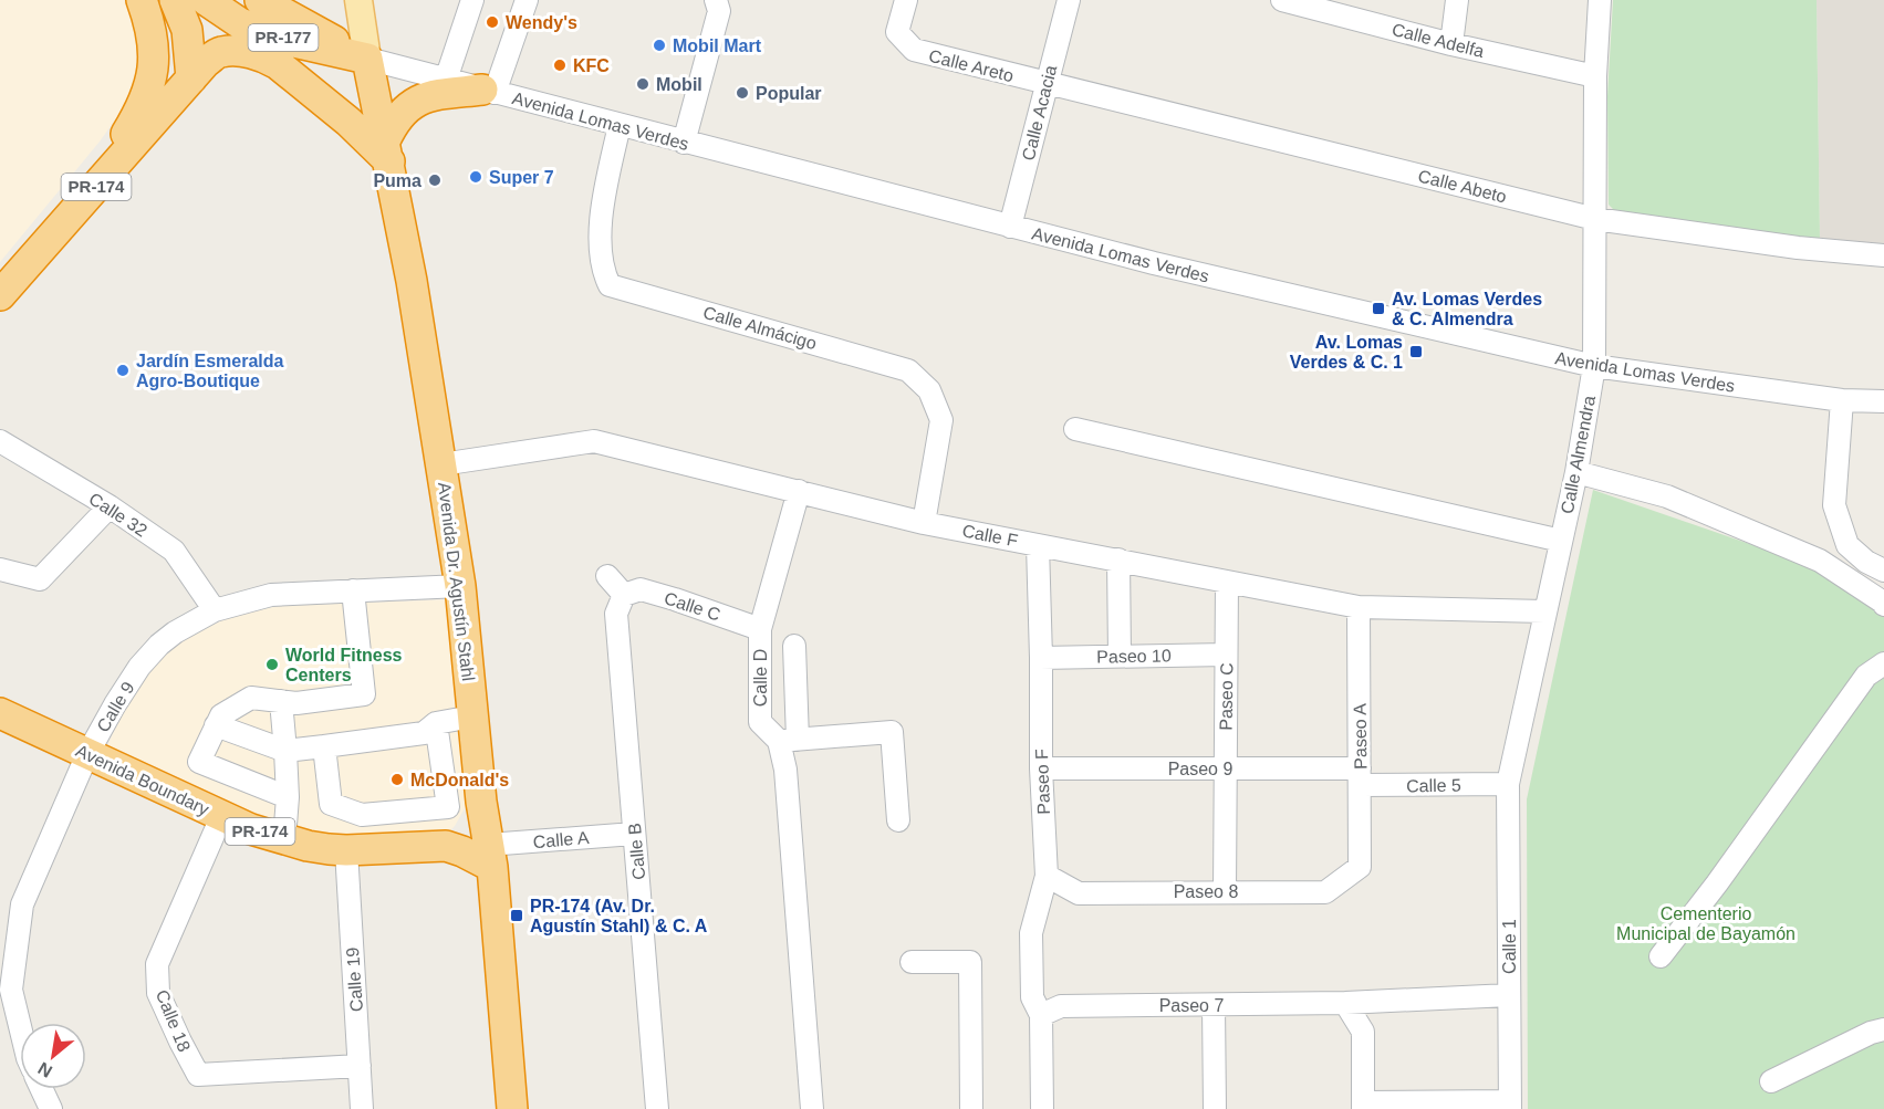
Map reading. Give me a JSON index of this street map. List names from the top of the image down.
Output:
{
  "streets": {
    "highway": [
      "PR-177",
      "Avenida Lomas Verdes",
      "PR-174",
      "Avenida Dr. Agustín Stahl",
      "Avenida Boundary"
    ],
    "street": [
      "Calle Adelfa",
      "Calle Areto",
      "Calle Acacia",
      "Calle Abeto",
      "Calle Almácigo",
      "Calle Almendra",
      "Calle 32",
      "Calle F",
      "Calle C",
      "Paseo 10",
      "Calle D",
      "Paseo C",
      "Calle 9",
      "Paseo A",
      "Paseo 9",
      "Paseo F",
      "Calle 5",
      "Calle A",
      "Calle B",
      "Paseo 8",
      "Calle 1",
      "Calle 19",
      "Paseo 7",
      "Calle 18"
    ]
  },
  "crossings": [
    ["Calle Adelfa", "Calle Almendra"],
    ["Calle Areto", "Calle Acacia"],
    ["Calle Areto", "Calle Abeto"],
    ["Calle Acacia", "Avenida Lomas Verdes"],
    ["Calle Acacia", "Calle Abeto"],
    ["Avenida Lomas Verdes", "Calle Almácigo"],
    ["Avenida Lomas Verdes", "Calle Almendra"],
    ["Avenida Lomas Verdes", "Avenida Dr. Agustín Stahl"],
    ["Calle Abeto", "Calle Almendra"],
    ["Calle Almácigo", "Calle F"],
    ["Calle Almendra", "Calle F"],
    ["Calle Almendra", "Calle 5"],
    ["Calle Almendra", "Calle 1"],
    ["Calle 32", "Calle 9"],
    ["Calle F", "Avenida Dr. Agustín Stahl"],
    ["Calle F", "Calle D"],
    ["Calle F", "Paseo C"],
    ["Calle F", "Paseo A"],
    ["Calle F", "Paseo F"],
    ["Avenida Dr. Agustín Stahl", "Calle 9"],
    ["Avenida Dr. Agustín Stahl", "Avenida Boundary"],
    ["Avenida Dr. Agustín Stahl", "Calle A"],
    ["Calle C", "Calle D"],
    ["Calle C", "Calle B"],
    ["Paseo 10", "Paseo C"],
    ["Paseo 10", "Paseo F"],
    ["Paseo C", "Paseo 9"],
    ["Paseo C", "Paseo 8"],
    ["Calle 9", "Avenida Boundary"],
    ["Paseo A", "Paseo 9"],
    ["Paseo A", "Calle 5"],
    ["Paseo A", "Paseo 8"],
    ["Paseo 9", "Paseo F"],
    ["Paseo 9", "Calle 5"],
    ["Avenida Boundary", "Calle A"],
    ["Avenida Boundary", "Calle 19"],
    ["Avenida Boundary", "Calle 18"],
    ["Paseo F", "Paseo 8"],
    ["Paseo F", "Paseo 7"],
    ["Calle 5", "Calle 1"],
    ["Calle A", "Calle B"],
    ["Calle 1", "Paseo 7"],
    ["Calle 19", "Calle 18"]
  ],
  "parks": ["Cementerio Municipal de Bayamón"],
  "places": {
    "other": [
      "Wendy's",
      "Mobil Mart",
      "KFC",
      "Mobil",
      "Popular",
      "Super 7",
      "Puma",
      "Jardín Esmeralda Agro-Boutique",
      "World Fitness Centers",
      "McDonald's"
    ],
    "transit": ["Av. Lomas Verdes & C. Almendra", "Av. Lomas Verdes & C. 1", "PR-174 (Av. Dr. Agustín Stahl) & C. A"]
  },
  "north": "bottom left"
}
